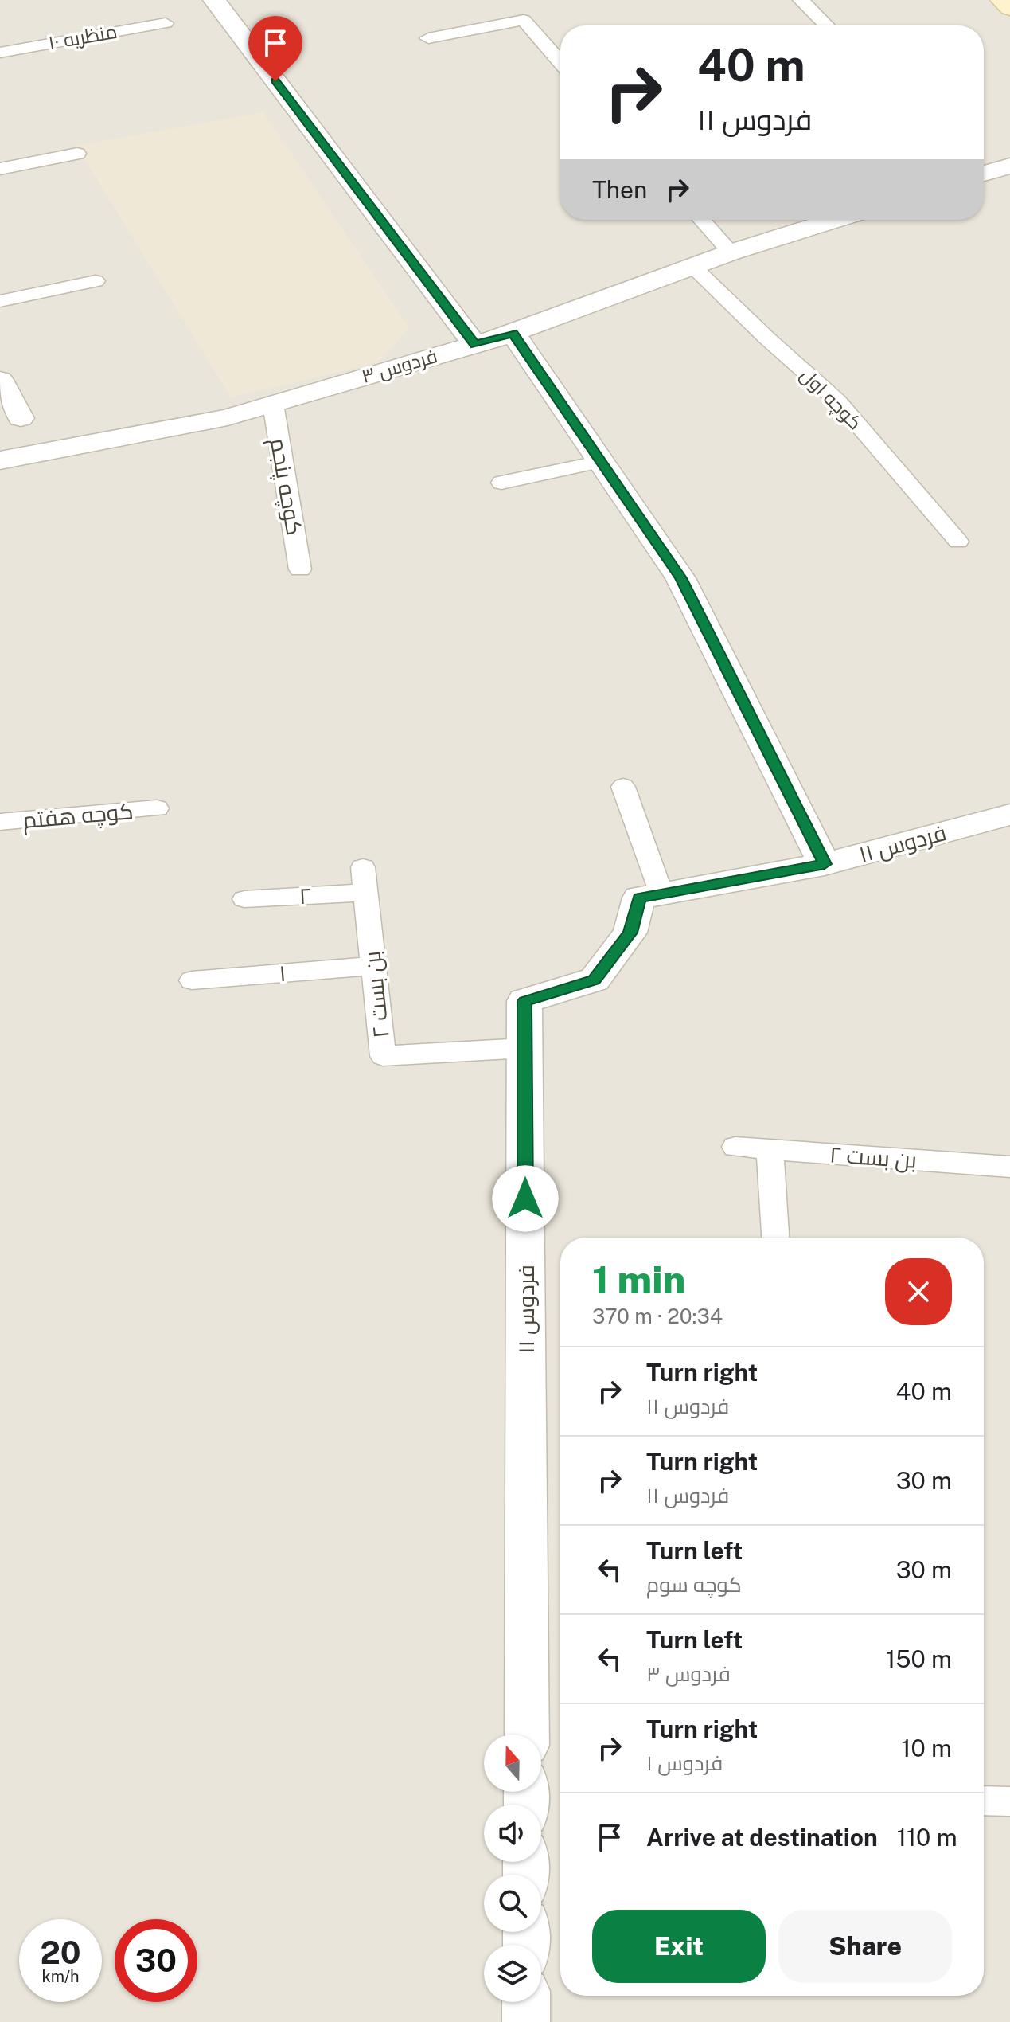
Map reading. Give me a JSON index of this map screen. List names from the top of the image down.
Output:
{
  "streets": {
    "street": ["فردوس ۳", "فردوس ۱۱"],
    "lane": [
      "منظریه ۱۰",
      "کوچه اول",
      "کوچه پنجم",
      "کوچه هفتم",
      "۲",
      "۱",
      "بن بست ۲"
    ]
  },
  "crossings": [
    ["فردوس ۳", "کوچه اول"],
    ["فردوس ۳", "کوچه پنجم"],
    ["فردوس ۱۱", "بن بست ۲"],
    ["۲", "بن بست ۲"],
    ["۱", "بن بست ۲"]
  ],
  "north": "top",
  "page": {
    "turn": ["40 m", "فردوس ۱۱"],
    "then": "Then",
    "heading": ["1 min", "370 m · 20:34"],
    "list": [
      {
        "name": "Turn right",
        "note": "فردوس ۱۱",
        "value": "40 m"
      },
      {
        "name": "Turn right",
        "note": "فردوس ۱۱",
        "value": "30 m"
      },
      {
        "name": "Turn left",
        "note": "کوچه سوم",
        "value": "30 m"
      },
      {
        "name": "Turn left",
        "note": "فردوس ۳",
        "value": "150 m"
      },
      {
        "name": "Turn right",
        "note": "فردوس ۱",
        "value": "10 m"
      },
      {
        "name": "Arrive at destination",
        "value": "110 m"
      }
    ],
    "buttons": ["Exit", "Share"],
    "speed": "20 km/h",
    "limit": "30"
  }
}
